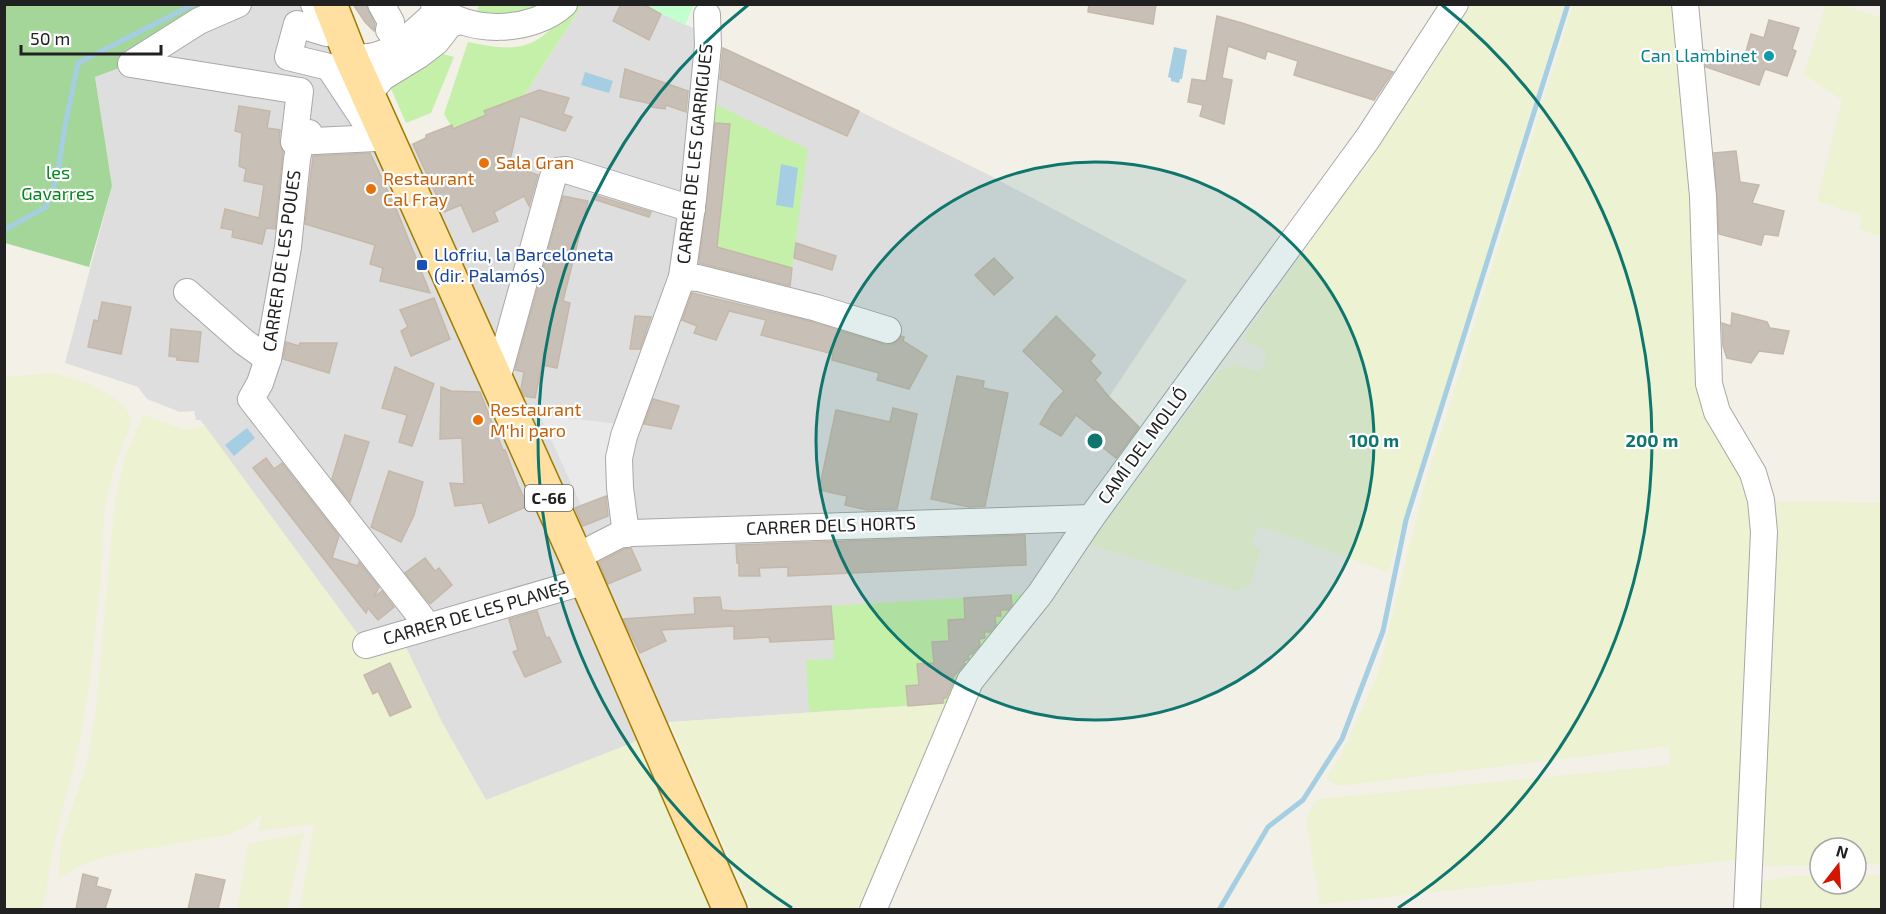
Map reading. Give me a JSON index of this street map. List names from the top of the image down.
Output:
{
  "streets": {
    "main road": ["C-66"],
    "street": [
      "CARRER DE LES GARRIGUES",
      "CARRER DE LES POUES",
      "CAMÍ DEL MOLLÓ",
      "CARRER DELS HORTS",
      "CARRER DE LES PLANES"
    ]
  },
  "crossings": [
    ["CARRER DE LES GARRIGUES", "CARRER DELS HORTS"],
    ["CARRER DE LES POUES", "CARRER DE LES PLANES"],
    ["CAMÍ DEL MOLLÓ", "CARRER DELS HORTS"],
    ["C-66", "CARRER DELS HORTS"],
    ["C-66", "CARRER DE LES PLANES"],
    ["CARRER DELS HORTS", "CARRER DE LES PLANES"]
  ],
  "parks": ["les Gavarres"],
  "places": {
    "other": [
      "Can Llambinet",
      "Sala Gran",
      "Restaurant Cal Fray",
      "Restaurant M'hi paro"
    ],
    "transit": ["Llofriu, la Barceloneta (dir. Palamós)"]
  },
  "scale_bar": "50 m",
  "north": "top",
  "rings": ["100 m", "200 m"]
}
